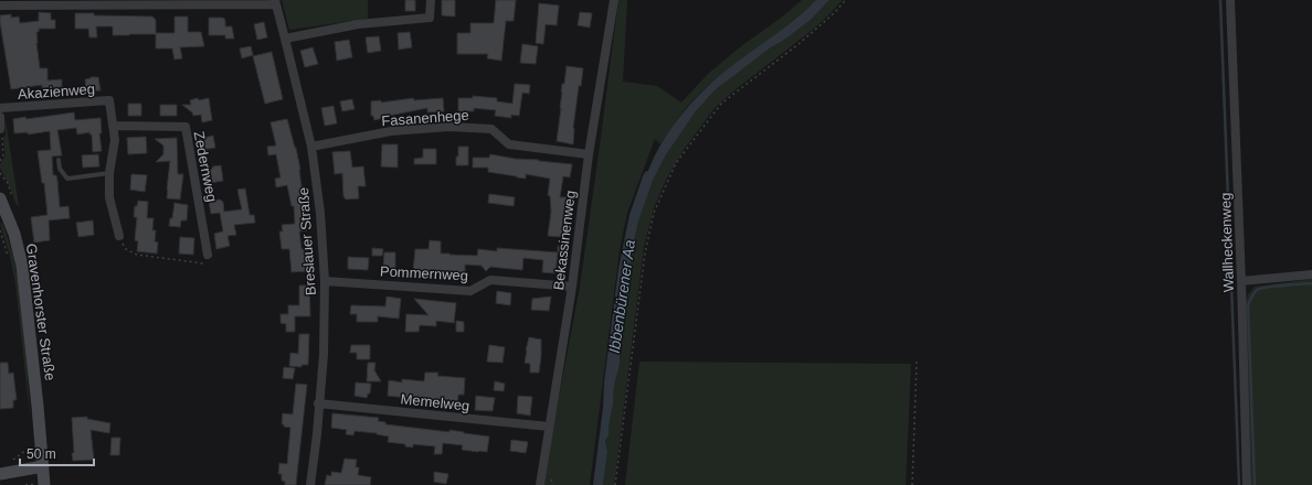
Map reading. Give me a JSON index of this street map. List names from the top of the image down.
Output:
{
  "streets": {
    "main road": ["Gravenhorster Straße"],
    "street": [
      "Akazienweg",
      "Fasanenhege",
      "Zedernweg",
      "Bekassinenweg",
      "Breslauer Straße",
      "Wallheckenweg",
      "Pommernweg",
      "Memelweg"
    ]
  },
  "crossings": [
    ["Akazienweg", "Zedernweg"],
    ["Fasanenhege", "Bekassinenweg"],
    ["Fasanenhege", "Breslauer Straße"],
    ["Bekassinenweg", "Pommernweg"],
    ["Bekassinenweg", "Memelweg"],
    ["Breslauer Straße", "Pommernweg"],
    ["Breslauer Straße", "Memelweg"]
  ],
  "water": ["Ibbenbürener Aa"],
  "scale_bar": "50 m"
}
